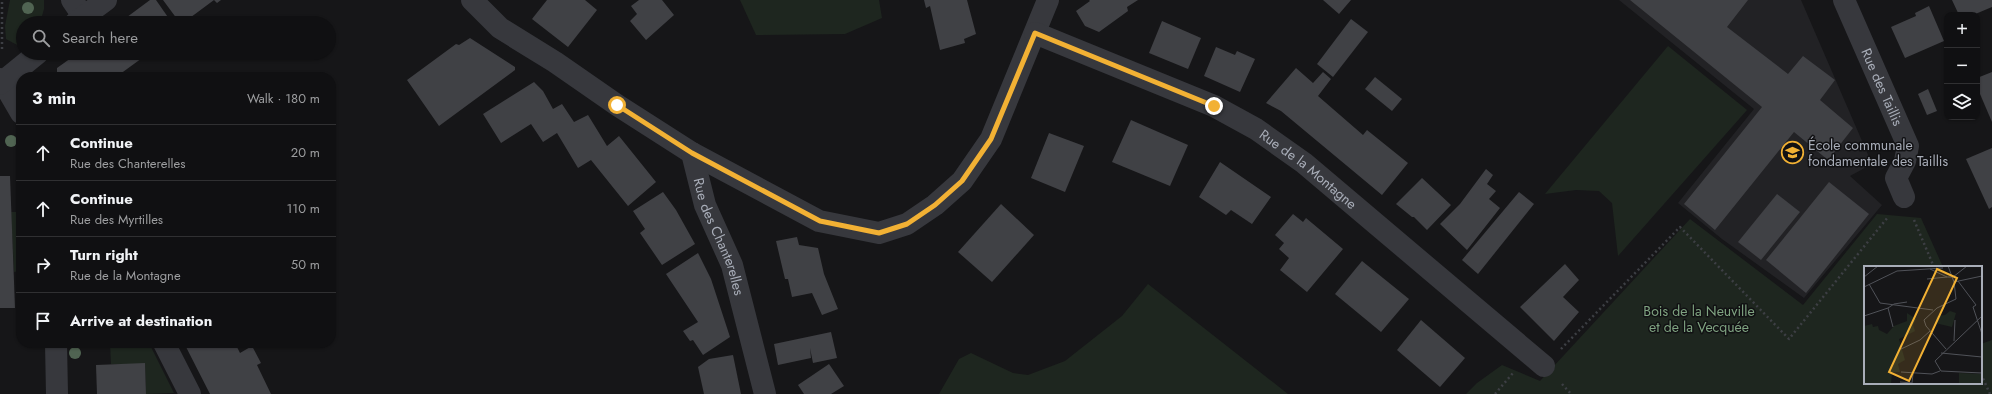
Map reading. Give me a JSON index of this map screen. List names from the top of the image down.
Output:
{
  "streets": {
    "street": ["Rue des Taillis", "Rue de la Montagne", "Rue des Chanterelles"]
  },
  "parks": ["Bois de la Neuville et de la Vecquée"],
  "places": {
    "school or university": ["École communale fondamentale des Taillis"]
  },
  "page": {
    "map_buttons": ["+", "−"],
    "search": "Search here",
    "heading": ["3 min", "Walk · 180 m"],
    "list": [
      ["Continue", "Rue des Chanterelles", "20 m"],
      ["Continue", "Rue des Myrtilles", "110 m"],
      ["Turn right", "Rue de la Montagne", "50 m"],
      "Arrive at destination"
    ]
  }
}
